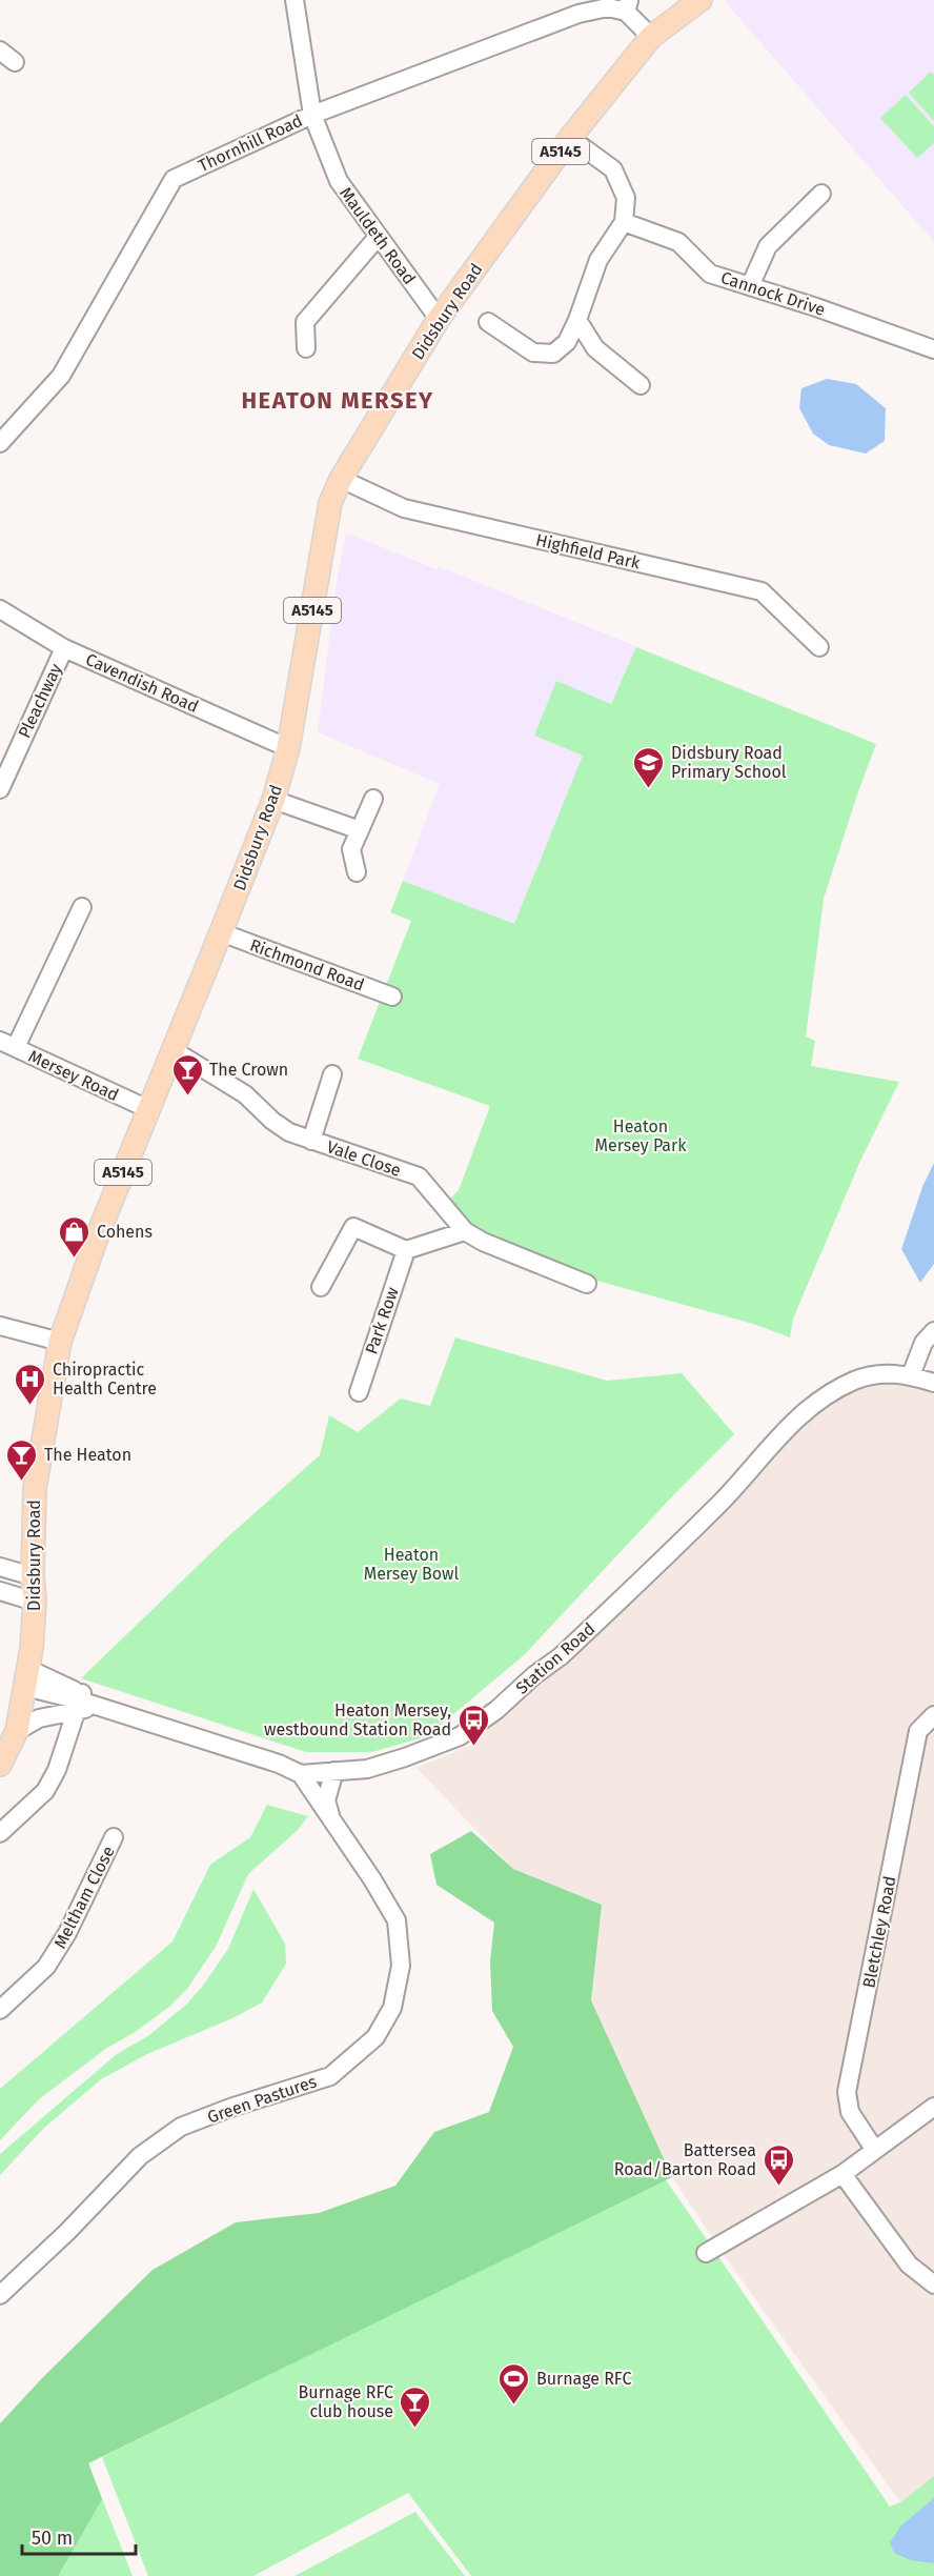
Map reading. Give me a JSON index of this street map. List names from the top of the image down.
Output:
{
  "streets": {
    "main road": ["A5145", "Didsbury Road"],
    "street": [
      "Thornhill Road",
      "Mauldeth Road",
      "Cannock Drive",
      "Highfield Park",
      "Cavendish Road",
      "Pleachway",
      "Richmond Road",
      "Mersey Road",
      "Vale Close",
      "Park Row",
      "Station Road",
      "Meltham Close",
      "Bletchley Road",
      "Green Pastures"
    ]
  },
  "crossings": [
    ["Thornhill Road", "Mauldeth Road"],
    ["Mauldeth Road", "Didsbury Road"],
    ["Didsbury Road", "Highfield Park"],
    ["Didsbury Road", "Cavendish Road"],
    ["Didsbury Road", "Richmond Road"],
    ["Didsbury Road", "Mersey Road"],
    ["Didsbury Road", "Vale Close"],
    ["Didsbury Road", "Station Road"],
    ["Cavendish Road", "Pleachway"],
    ["Station Road", "Green Pastures"]
  ],
  "districts": ["HEATON MERSEY"],
  "parks": ["Heaton Mersey Park", "Heaton Mersey Bowl"],
  "places": {
    "school or university": ["Didsbury Road Primary School"],
    "bar": ["The Crown", "The Heaton", "Burnage RFC club house"],
    "shop": ["Cohens"],
    "hospital": ["Chiropractic Health Centre"],
    "bus stop": ["Heaton Mersey, westbound Station Road", "Battersea Road/Barton Road"],
    "sports": ["Burnage RFC"]
  },
  "scale_bar": "50 m"
}
